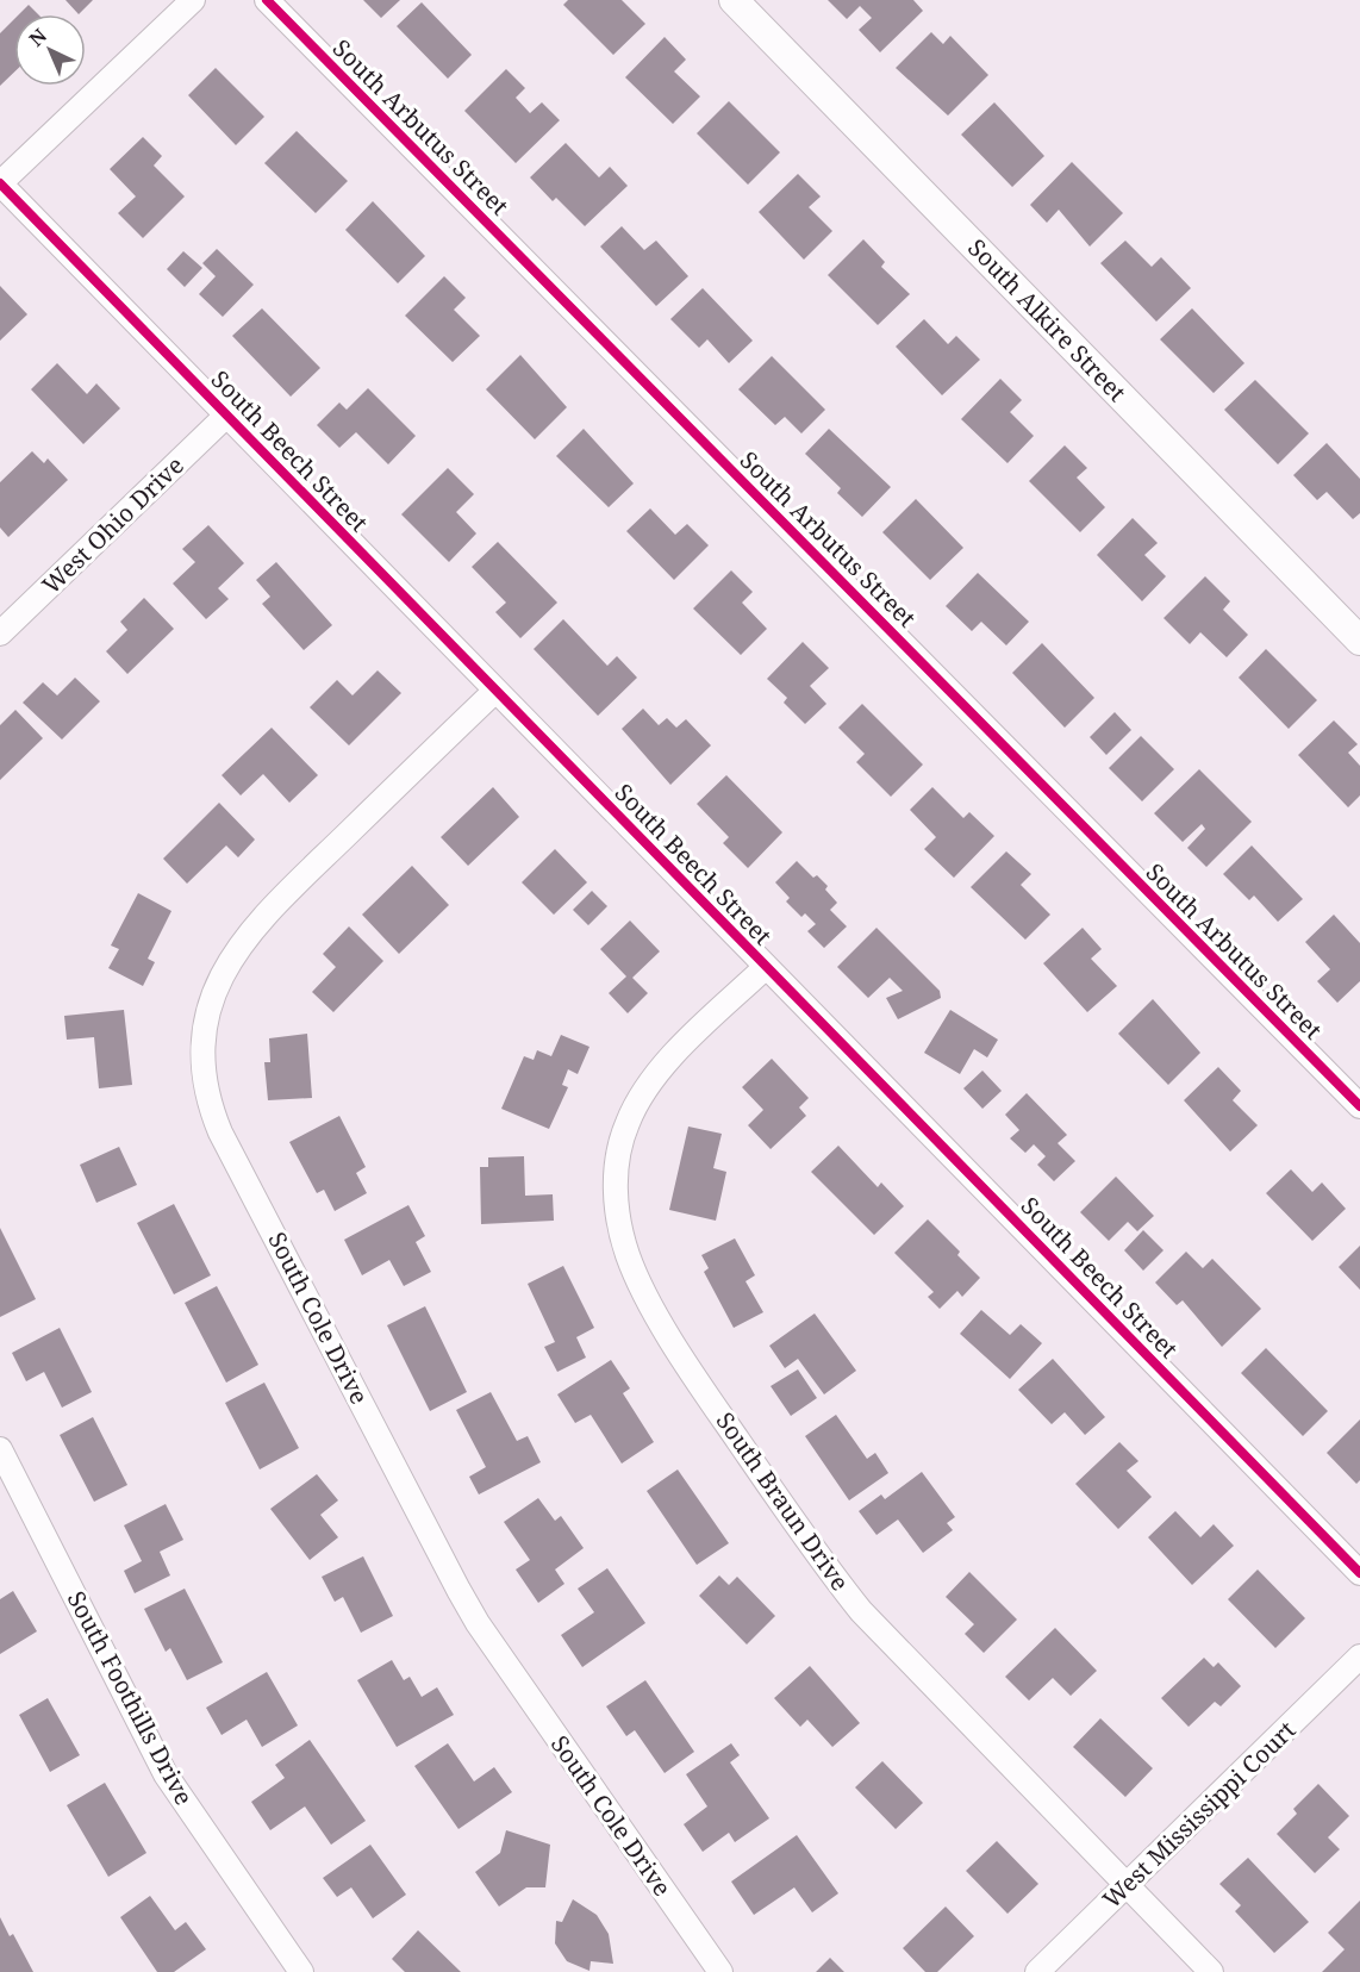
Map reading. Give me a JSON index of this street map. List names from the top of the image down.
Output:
{
  "streets": {
    "street": [
      "South Arbutus Street",
      "South Alkire Street",
      "South Beech Street",
      "West Ohio Drive",
      "South Cole Drive",
      "South Braun Drive",
      "South Foothills Drive",
      "West Mississippi Court"
    ]
  },
  "crossings": [
    ["South Beech Street", "West Ohio Drive"],
    ["South Beech Street", "South Cole Drive"],
    ["South Beech Street", "South Braun Drive"],
    ["South Braun Drive", "West Mississippi Court"]
  ],
  "north": "top left"
}
